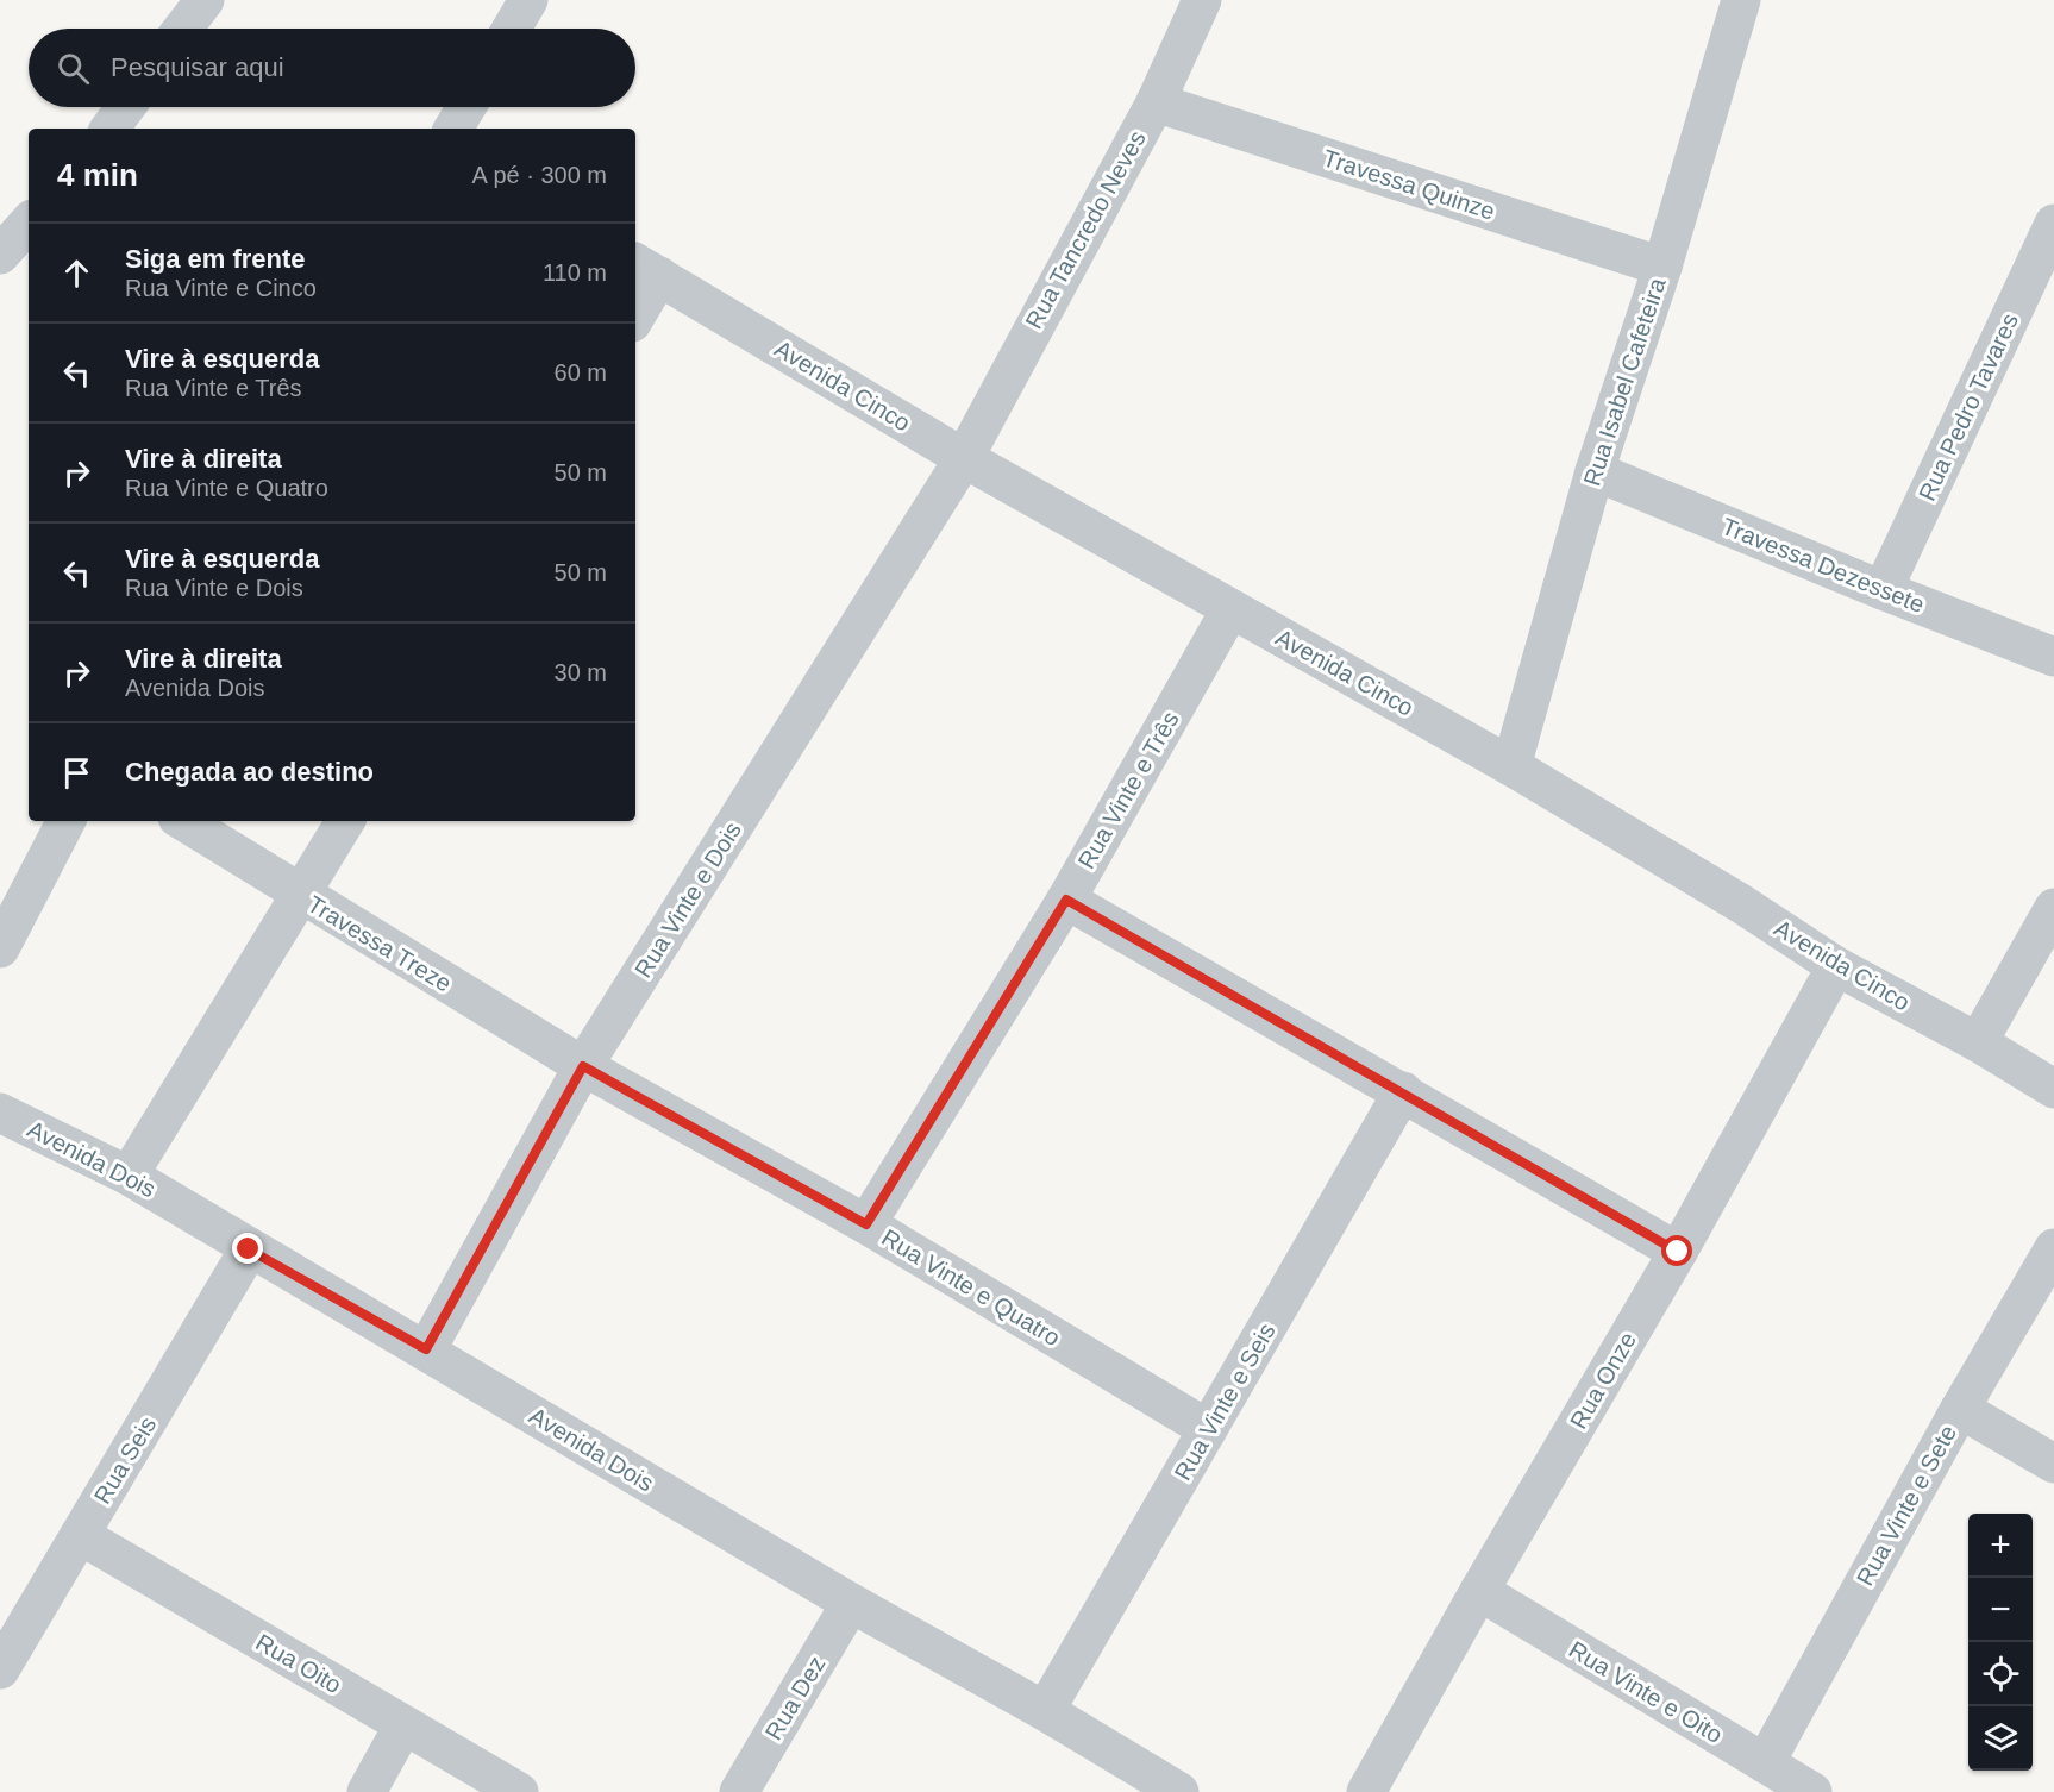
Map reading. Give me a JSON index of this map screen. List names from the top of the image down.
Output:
{
  "streets": {
    "street": [
      "Travessa Quinze",
      "Rua Tancredo Neves",
      "Rua Isabel Cafeteira",
      "Avenida Cinco",
      "Rua Pedro Tavares",
      "Travessa Dezessete",
      "Rua Vinte e Três",
      "Rua Vinte e Dois",
      "Travessa Treze",
      "Avenida Dois",
      "Rua Vinte e Quatro",
      "Rua Onze",
      "Rua Vinte e Seis",
      "Rua Seis",
      "Rua Vinte e Sete",
      "Rua Oito",
      "Rua Vinte e Oito",
      "Rua Dez"
    ]
  },
  "crossings": [
    ["Travessa Quinze", "Rua Tancredo Neves"],
    ["Travessa Quinze", "Rua Isabel Cafeteira"],
    ["Rua Tancredo Neves", "Avenida Cinco"],
    ["Rua Tancredo Neves", "Rua Vinte e Dois"],
    ["Rua Isabel Cafeteira", "Avenida Cinco"],
    ["Rua Isabel Cafeteira", "Travessa Dezessete"],
    ["Avenida Cinco", "Rua Vinte e Três"],
    ["Avenida Cinco", "Rua Vinte e Dois"],
    ["Avenida Cinco", "Rua Onze"],
    ["Rua Pedro Tavares", "Travessa Dezessete"],
    ["Rua Vinte e Três", "Rua Vinte e Quatro"],
    ["Rua Vinte e Dois", "Travessa Treze"],
    ["Rua Vinte e Dois", "Avenida Dois"],
    ["Rua Vinte e Dois", "Rua Vinte e Quatro"],
    ["Travessa Treze", "Rua Vinte e Quatro"],
    ["Avenida Dois", "Rua Vinte e Seis"],
    ["Avenida Dois", "Rua Seis"],
    ["Avenida Dois", "Rua Dez"],
    ["Rua Vinte e Quatro", "Rua Vinte e Seis"],
    ["Rua Onze", "Rua Vinte e Oito"],
    ["Rua Seis", "Rua Oito"],
    ["Rua Vinte e Sete", "Rua Vinte e Oito"]
  ],
  "page": {
    "search": "Pesquisar aqui",
    "heading": ["4 min", "A pé · 300 m"],
    "list": [
      ["Siga em frente", "Rua Vinte e Cinco", "110 m"],
      ["Vire à esquerda", "Rua Vinte e Três", "60 m"],
      ["Vire à direita", "Rua Vinte e Quatro", "50 m"],
      ["Vire à esquerda", "Rua Vinte e Dois", "50 m"],
      ["Vire à direita", "Avenida Dois", "30 m"],
      "Chegada ao destino"
    ],
    "map_buttons": ["+", "−"]
  }
}
